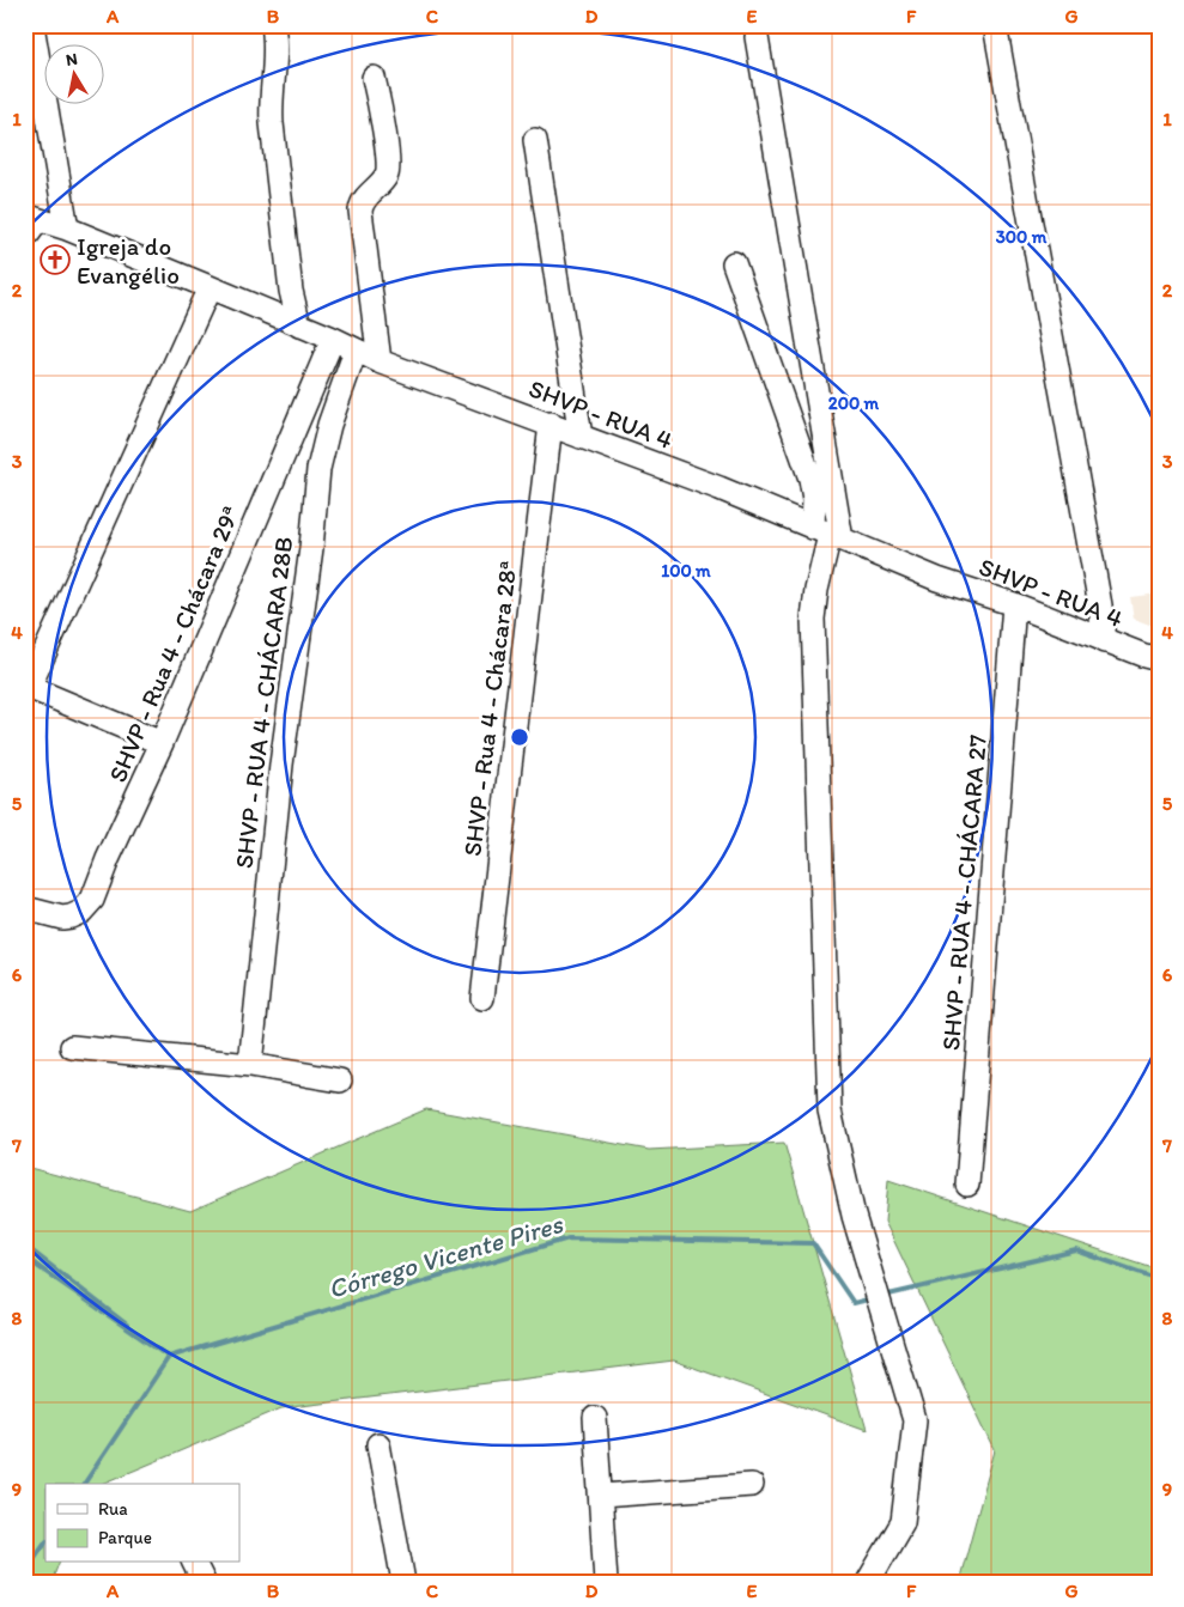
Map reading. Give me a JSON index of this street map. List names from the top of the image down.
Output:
{
  "streets": {
    "street": [
      "SHVP - RUA 4",
      "SHVP - Rua 4 - Chácara 29ª",
      "SHVP - RUA 4 - CHÁCARA 28B",
      "SHVP - Rua 4 - Chácara 28ª",
      "SHVP - RUA 4 - CHÁCARA 27"
    ]
  },
  "crossings": [
    ["SHVP - RUA 4", "SHVP - Rua 4 - Chácara 29ª"],
    ["SHVP - RUA 4", "SHVP - RUA 4 - CHÁCARA 28B"],
    ["SHVP - RUA 4", "SHVP - Rua 4 - Chácara 28ª"],
    ["SHVP - RUA 4", "SHVP - RUA 4 - CHÁCARA 27"]
  ],
  "water": ["Córrego Vicente Pires"],
  "places": {
    "church": ["Igreja do Evangélio"]
  },
  "legend": ["Rua", "Parque"],
  "north": "top",
  "grid": {
    "columns": [
      "A",
      "B",
      "C",
      "D",
      "E",
      "F",
      "G"
    ],
    "rows": [
      "1",
      "2",
      "3",
      "4",
      "5",
      "6",
      "7",
      "8",
      "9"
    ]
  },
  "rings": ["300 m", "200 m", "100 m"]
}
